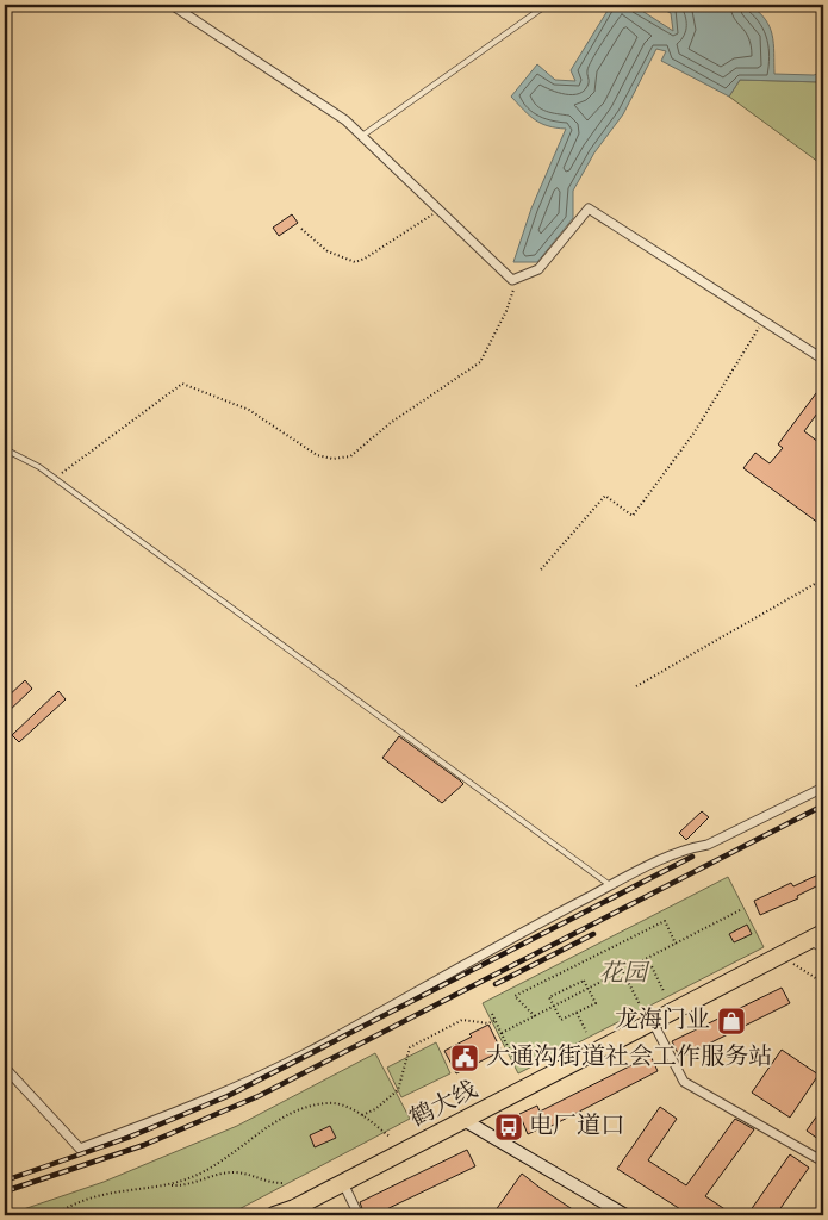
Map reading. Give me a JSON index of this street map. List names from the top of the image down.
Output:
{
  "streets": {
    "highway": ["鹤大线"]
  },
  "parks": ["花园"],
  "places": {
    "shop": ["龙海门业"],
    "public building": ["大通沟街道社会工作服务站"],
    "bus stop": ["电厂道口"]
  }
}
